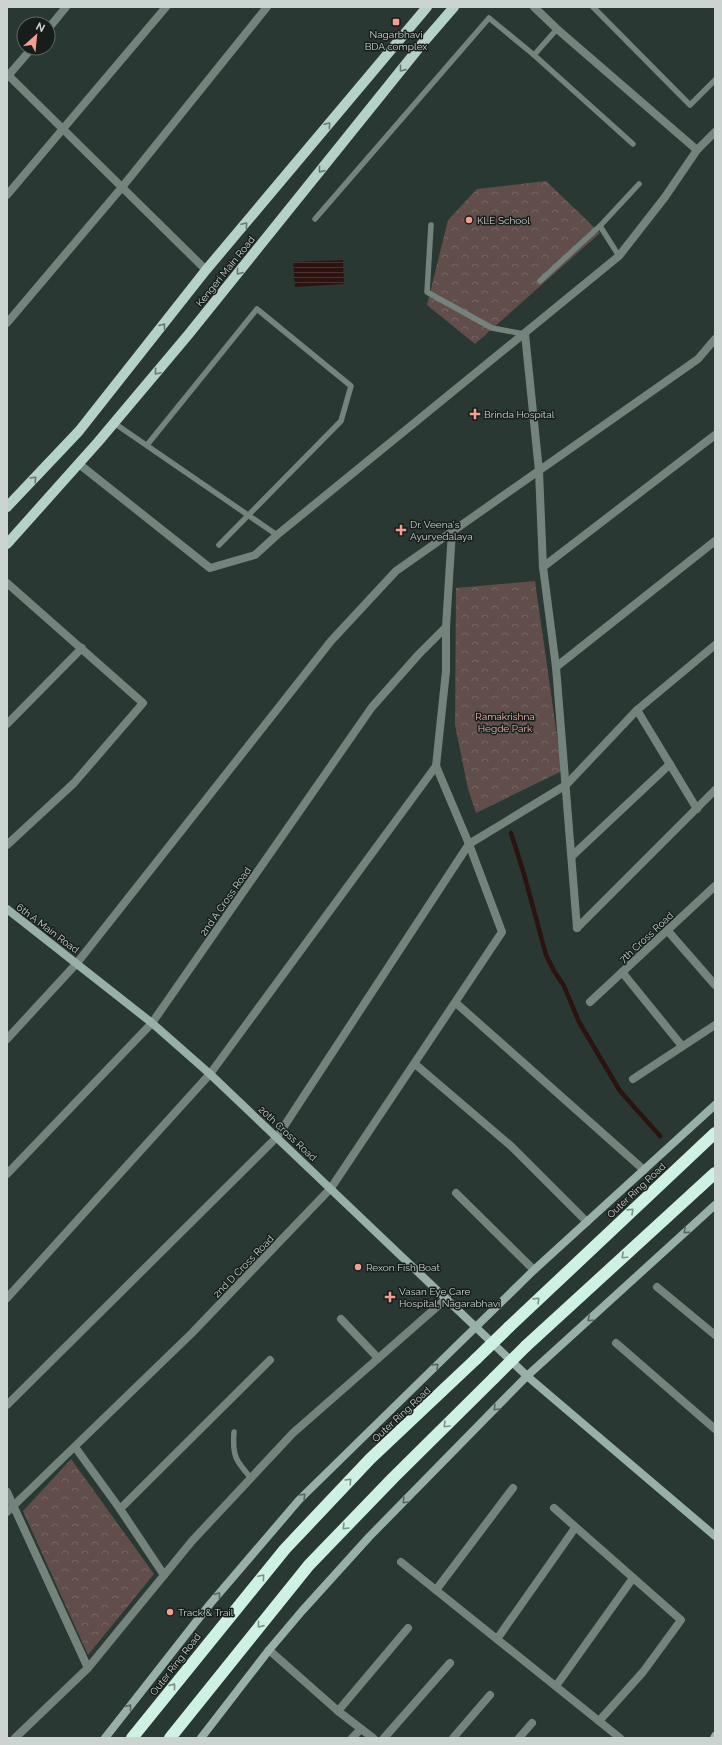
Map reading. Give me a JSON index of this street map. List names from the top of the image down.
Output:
{
  "streets": {
    "highway": ["Outer Ring Road"],
    "main road": ["Kengeri Main Road"],
    "street": [
      "2nd A Cross Road",
      "6th A Main Road",
      "7th Cross Road",
      "20th Cross Road",
      "2nd D Cross Road"
    ]
  },
  "crossings": [
    ["2nd A Cross Road", "20th Cross Road"],
    ["6th A Main Road", "20th Cross Road"],
    ["20th Cross Road", "2nd D Cross Road"]
  ],
  "parks": ["Ramakrishna Hegde Park"],
  "places": {
    "transit": ["Nagarbhavi BDA complex"],
    "other": ["KLE School", "Rexon Fish Boat", "Track & Trail"],
    "health": ["Brinda Hospital", "Dr. Veena's Ayurvedalaya", "Vasan Eye Care Hospital, Nagarabhavi"]
  },
  "north": "top right"
}
